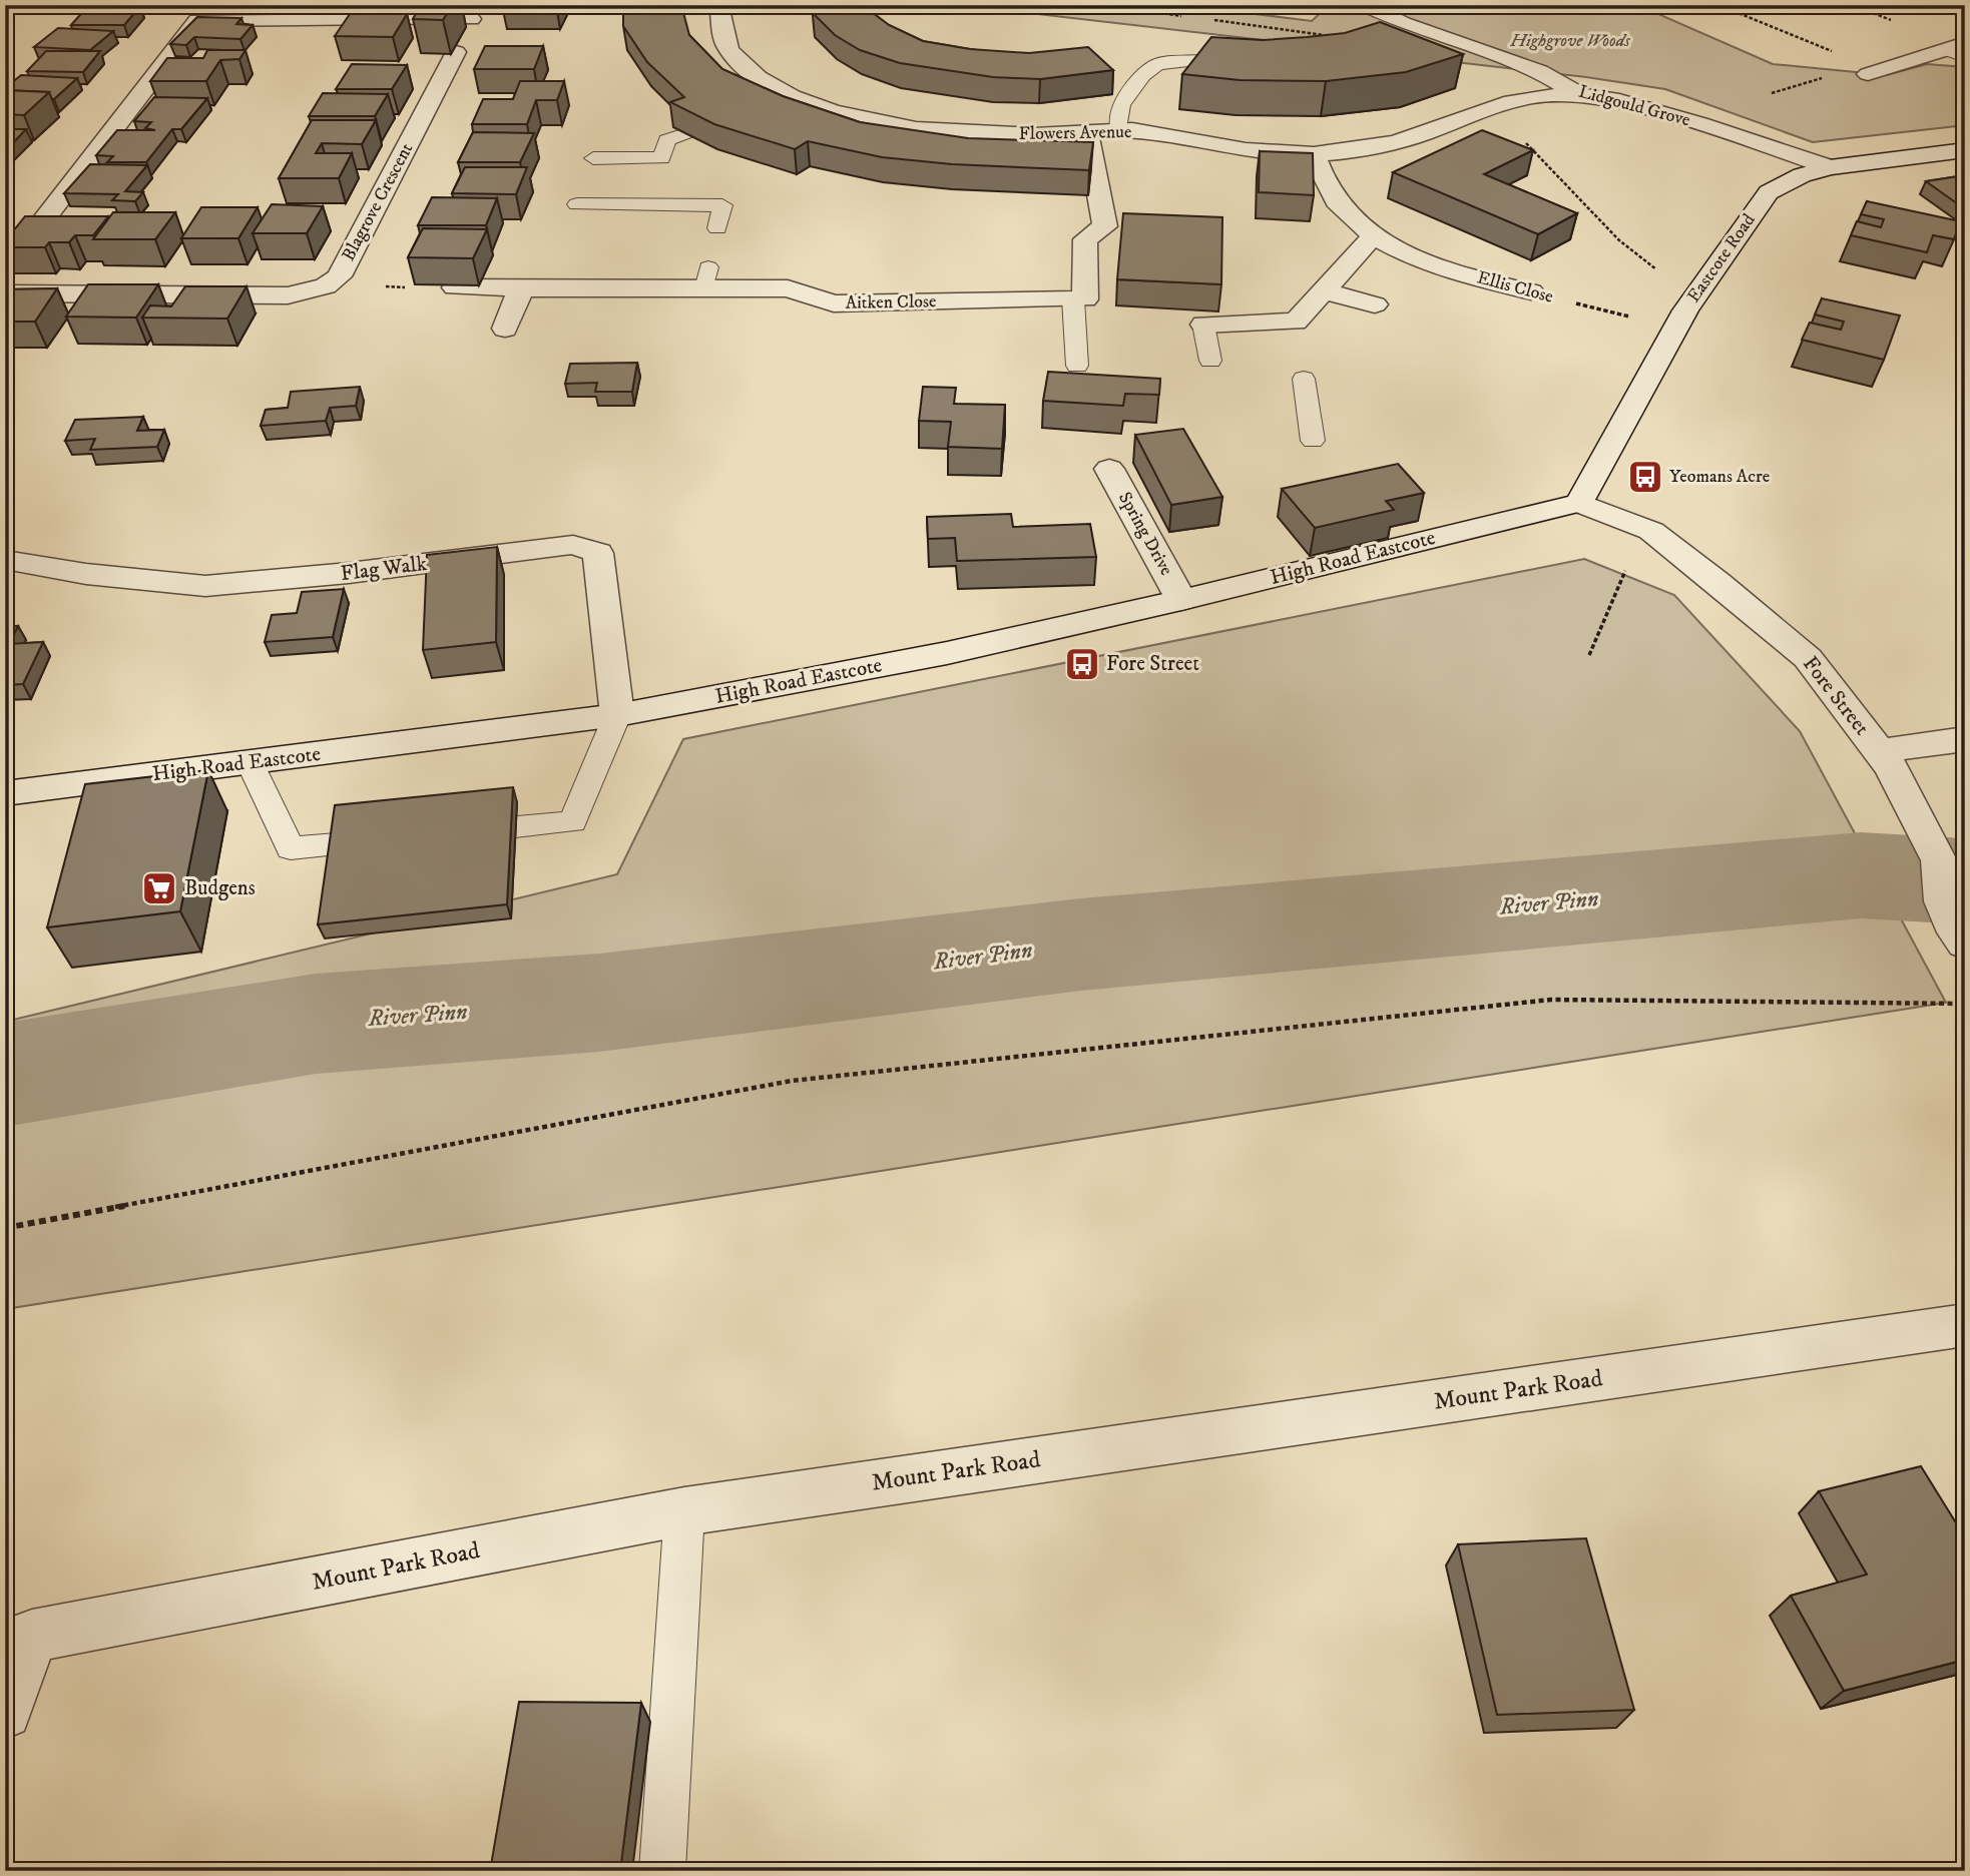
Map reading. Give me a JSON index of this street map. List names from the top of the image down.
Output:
{
  "streets": {
    "street": [
      "Lidgould Grove",
      "Flowers Avenue",
      "Blagrove Crescent",
      "Eastcote Road",
      "Ellis Close",
      "Aitken Close",
      "Spring Drive",
      "High Road Eastcote",
      "Flag Walk",
      "Fore Street",
      "Mount Park Road"
    ]
  },
  "crossings": [
    ["Lidgould Grove", "Flowers Avenue"],
    ["Lidgould Grove", "Eastcote Road"],
    ["Flowers Avenue", "Ellis Close"],
    ["Eastcote Road", "High Road Eastcote"],
    ["Eastcote Road", "Fore Street"],
    ["Spring Drive", "High Road Eastcote"],
    ["High Road Eastcote", "Flag Walk"],
    ["High Road Eastcote", "Fore Street"]
  ],
  "water": ["River Pinn"],
  "parks": ["Highgrove Woods"],
  "places": {
    "bus stop": ["Yeomans Acre", "Fore Street"],
    "supermarket": ["Budgens"]
  }
}
